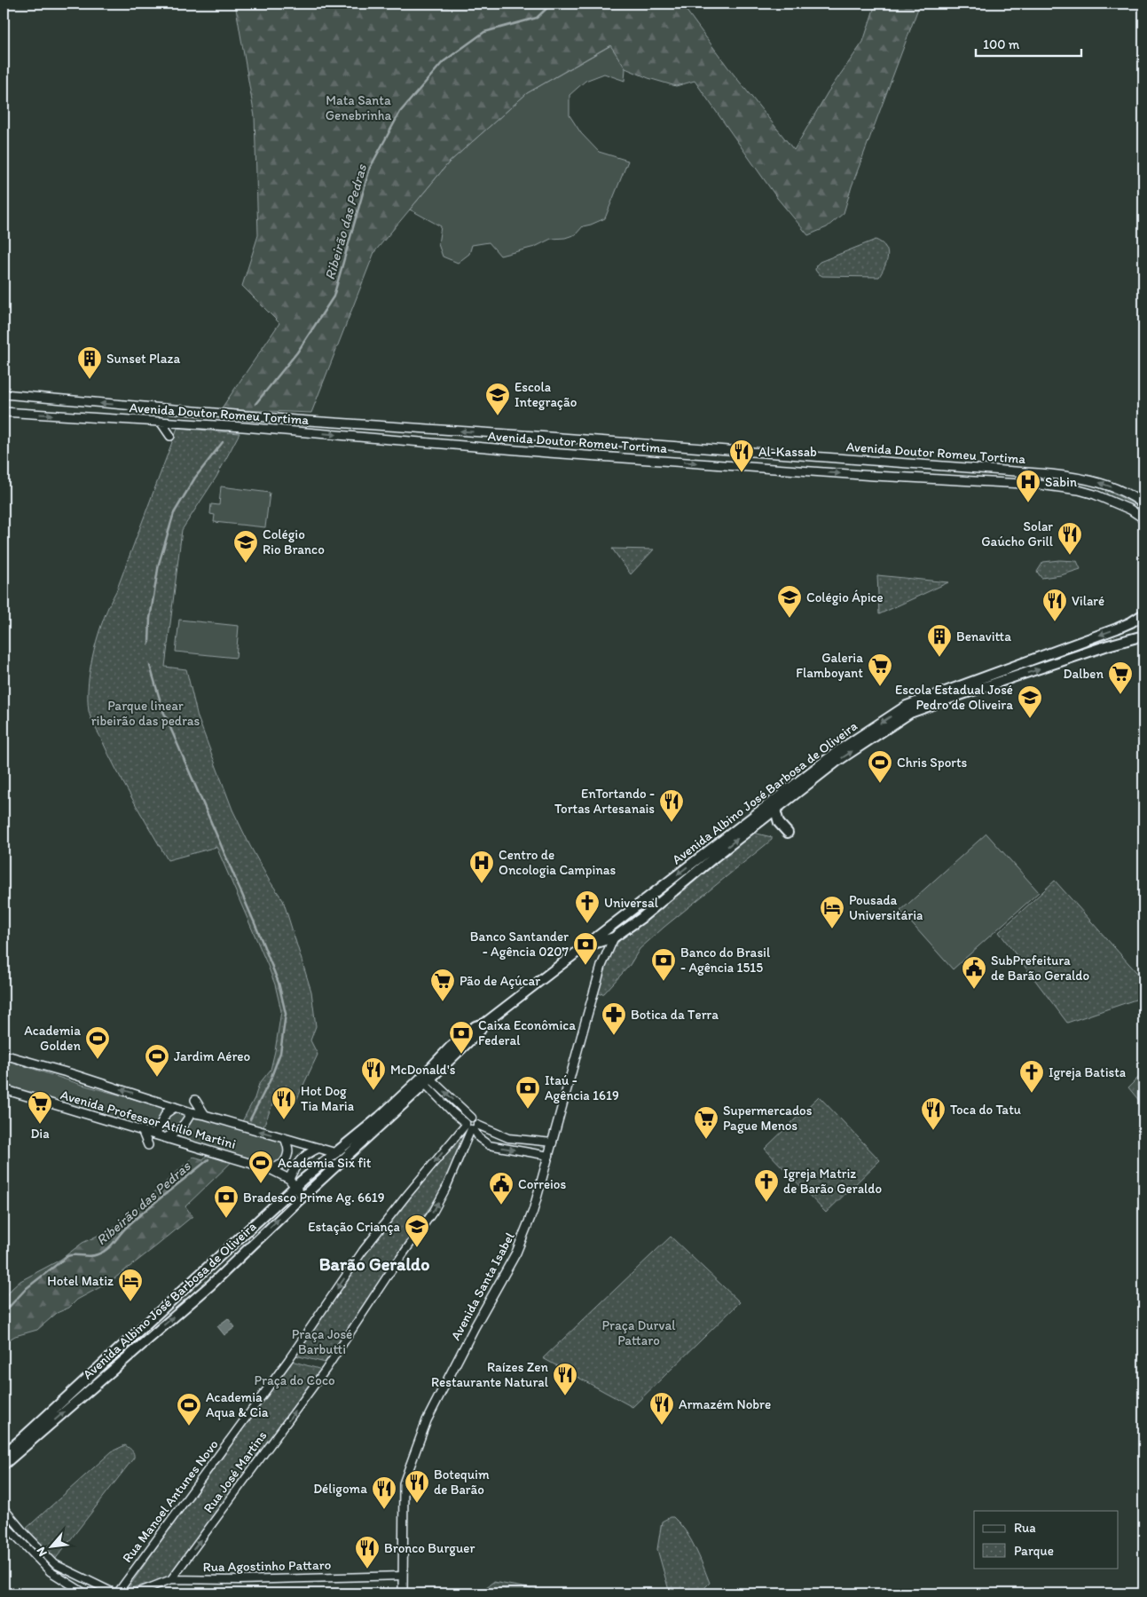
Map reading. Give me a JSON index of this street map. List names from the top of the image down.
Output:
{
  "streets": {
    "main road": [
      "Avenida Doutor Romeu Tortima",
      "Avenida Albino José Barbosa de Oliveira",
      "Avenida Professor Atílio Martini",
      "Avenida Santa Isabel"
    ],
    "street": ["Rua José Martins", "Rua Manoel Antunes Novo", "Rua Agostinho Pattaro"]
  },
  "crossings": [
    ["Avenida Albino José Barbosa de Oliveira", "Avenida Professor Atílio Martini"],
    ["Avenida Albino José Barbosa de Oliveira", "Avenida Santa Isabel"],
    ["Avenida Albino José Barbosa de Oliveira", "Rua Manoel Antunes Novo"],
    ["Avenida Santa Isabel", "Rua Agostinho Pattaro"],
    ["Rua José Martins", "Rua Manoel Antunes Novo"],
    ["Rua José Martins", "Rua Agostinho Pattaro"]
  ],
  "one_way": ["Rua José Martins", "Rua Manoel Antunes Novo"],
  "districts": ["Barão Geraldo"],
  "water": ["Ribeirão das Pedras"],
  "parks": [
    "Mata Santa Genebrinha",
    "Parque linear ribeirão das pedras",
    "Praça Durval Pattaro",
    "Praça José Barbutti",
    "Praça do Coco"
  ],
  "places": {
    "building": ["Sunset Plaza", "Benavitta"],
    "school or university": [
      "Escola Integração",
      "Colégio Rio Branco",
      "Colégio Ápice",
      "Escola Estadual José Pedro de Oliveira",
      "Estação Criança"
    ],
    "restaurant": [
      "Al-Kassab",
      "Solar Gaúcho Grill",
      "Vilaré",
      "EnTortando - Tortas Artesanais",
      "McDonald's",
      "Hot Dog Tia Maria",
      "Toca do Tatu",
      "Raízes Zen Restaurante Natural",
      "Armazém Nobre",
      "Botequim de Barão",
      "Déligoma",
      "Bronco Burguer"
    ],
    "hospital": ["Sabin", "Centro de Oncologia Campinas"],
    "supermarket": [
      "Galeria Flamboyant",
      "Dalben",
      "Pão de Açúcar",
      "Dia",
      "Supermercados Pague Menos"
    ],
    "sports": [
      "Chris Sports",
      "Academia Golden",
      "Jardim Aéreo",
      "Academia Six fit",
      "Academia Aqua & Cia"
    ],
    "church": ["Universal", "Igreja Batista", "Igreja Matriz de Barão Geraldo"],
    "hotel": ["Pousada Universitária", "Hotel Matiz"],
    "bank": [
      "Banco Santander - Agência 0207",
      "Banco do Brasil - Agência 1515",
      "Caixa Econômica Federal",
      "Itaú - Agência 1619",
      "Bradesco Prime Ag. 6619"
    ],
    "public building": ["SubPrefeitura de Barão Geraldo", "Correios"],
    "pharmacy": ["Botica da Terra"]
  },
  "legend": ["Rua", "Parque"],
  "scale_bar": "100 m",
  "north": "bottom left"
}
